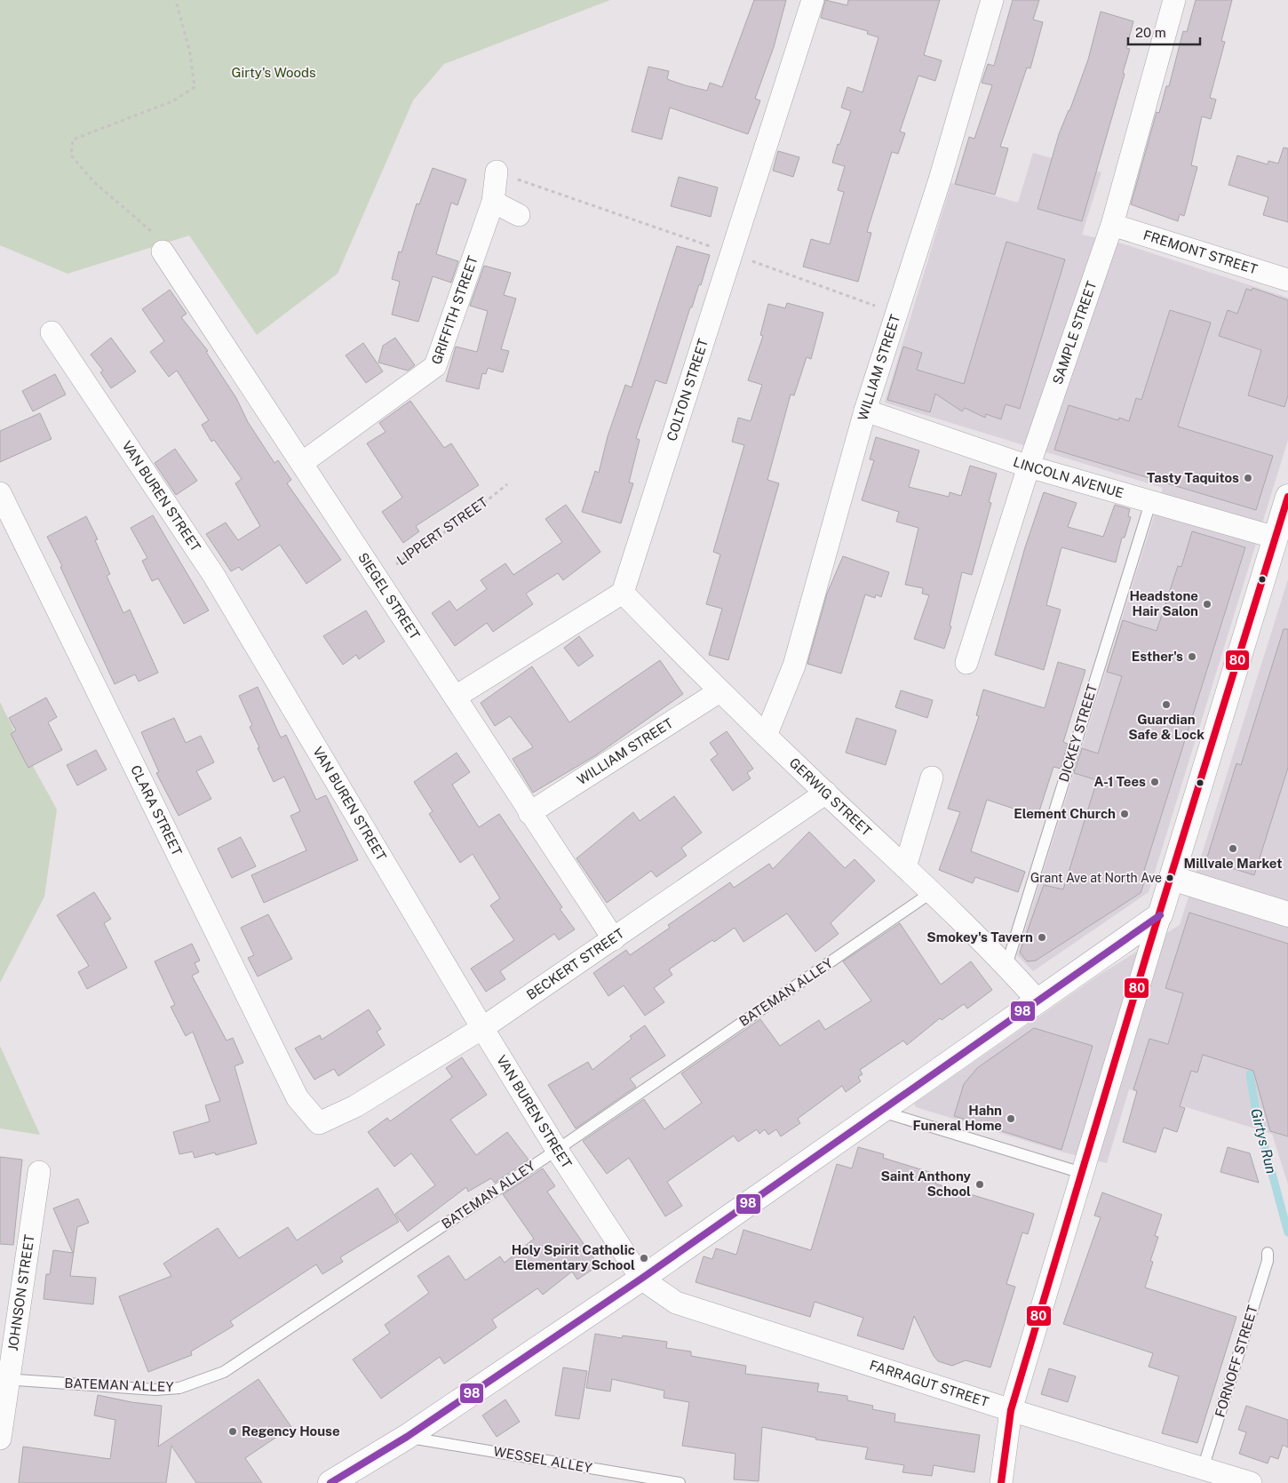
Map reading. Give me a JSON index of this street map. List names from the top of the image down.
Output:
{
  "streets": {
    "street": [
      "FREMONT STREET",
      "GRIFFITH STREET",
      "SAMPLE STREET",
      "WILLIAM STREET",
      "COLTON STREET",
      "LINCOLN AVENUE",
      "VAN BUREN STREET",
      "SIEGEL STREET",
      "GERWIG STREET",
      "CLARA STREET",
      "BECKERT STREET",
      "JOHNSON STREET",
      "FARRAGUT STREET"
    ],
    "lane": [
      "DICKEY STREET",
      "BATEMAN ALLEY",
      "FORNOFF STREET",
      "WESSEL ALLEY"
    ],
    "path": ["LIPPERT STREET"]
  },
  "crossings": [
    ["FREMONT STREET", "SAMPLE STREET"],
    ["GRIFFITH STREET", "SIEGEL STREET"],
    ["SAMPLE STREET", "LINCOLN AVENUE"],
    ["WILLIAM STREET", "LINCOLN AVENUE"],
    ["WILLIAM STREET", "SIEGEL STREET"],
    ["WILLIAM STREET", "GERWIG STREET"],
    ["COLTON STREET", "GERWIG STREET"],
    ["LINCOLN AVENUE", "DICKEY STREET"],
    ["VAN BUREN STREET", "BECKERT STREET"],
    ["VAN BUREN STREET", "BATEMAN ALLEY"],
    ["VAN BUREN STREET", "FARRAGUT STREET"],
    ["LIPPERT STREET", "SIEGEL STREET"],
    ["SIEGEL STREET", "BECKERT STREET"],
    ["DICKEY STREET", "GERWIG STREET"],
    ["GERWIG STREET", "BECKERT STREET"],
    ["GERWIG STREET", "BATEMAN ALLEY"],
    ["CLARA STREET", "BECKERT STREET"],
    ["BATEMAN ALLEY", "JOHNSON STREET"],
    ["FORNOFF STREET", "FARRAGUT STREET"]
  ],
  "water": ["Girtys Run"],
  "parks": ["Girty's Woods"],
  "places": [
    "Tasty Taquitos",
    "Headstone Hair Salon",
    "Esther's",
    "Guardian Safe & Lock",
    "A-1 Tees",
    "Element Church",
    "Millvale Market",
    "Grant Ave at North Ave",
    "Smokey's Tavern",
    "Hahn Funeral Home",
    "Saint Anthony School",
    "Holy Spirit Catholic Elementary School",
    "Regency House"
  ],
  "lines": ["transit line 80", "transit line 98"],
  "scale_bar": "20 m"
}
